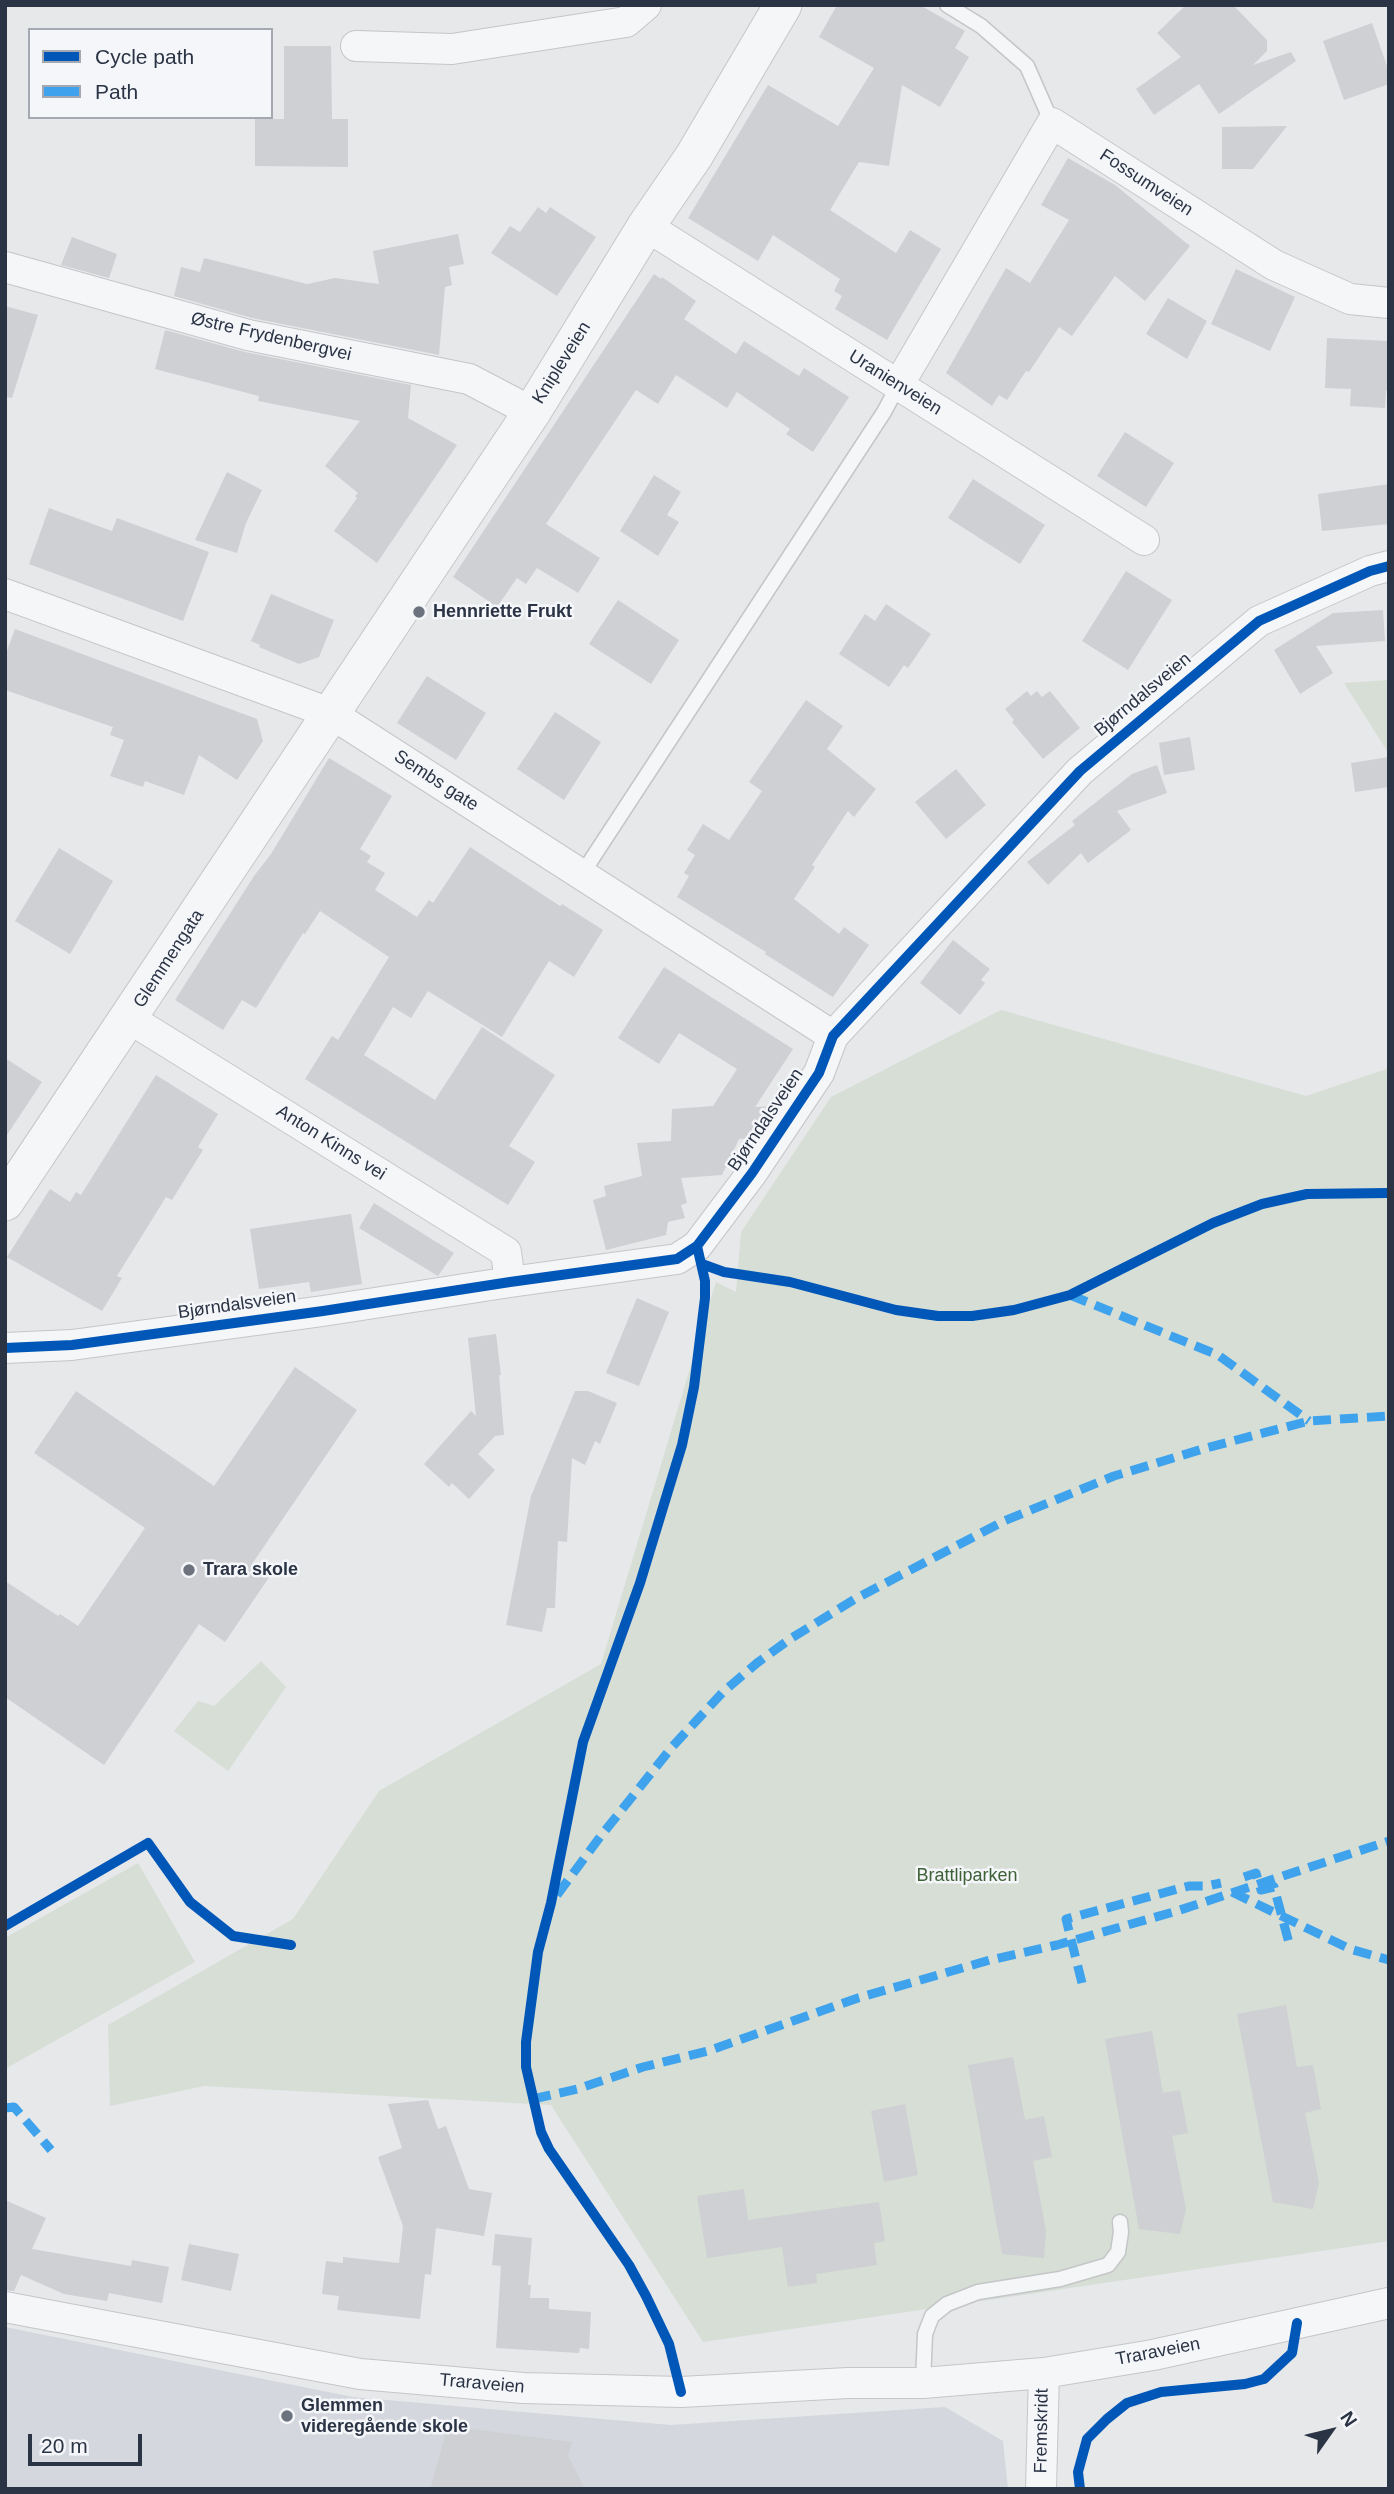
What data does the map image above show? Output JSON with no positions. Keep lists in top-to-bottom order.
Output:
{
  "streets": {
    "street": [
      "Fossumveien",
      "Østre Frydenbergvei",
      "Knipleveien",
      "Uranienveien",
      "Bjørndalsveien",
      "Sembs gate",
      "Glemmengata",
      "Anton Kinns vei",
      "Traraveien",
      "Fremskridt"
    ]
  },
  "crossings": [
    ["Østre Frydenbergvei", "Knipleveien"],
    ["Knipleveien", "Uranienveien"],
    ["Knipleveien", "Sembs gate"],
    ["Knipleveien", "Glemmengata"],
    ["Bjørndalsveien", "Sembs gate"],
    ["Bjørndalsveien", "Anton Kinns vei"],
    ["Sembs gate", "Glemmengata"],
    ["Glemmengata", "Anton Kinns vei"],
    ["Traraveien", "Fremskridt"]
  ],
  "parks": ["Brattliparken"],
  "places": ["Hennriette Frukt", "Trara skole", "Glemmen videregående skole"],
  "legend": ["Cycle path", "Path"],
  "scale_bar": "20 m",
  "north": "top right"
}
